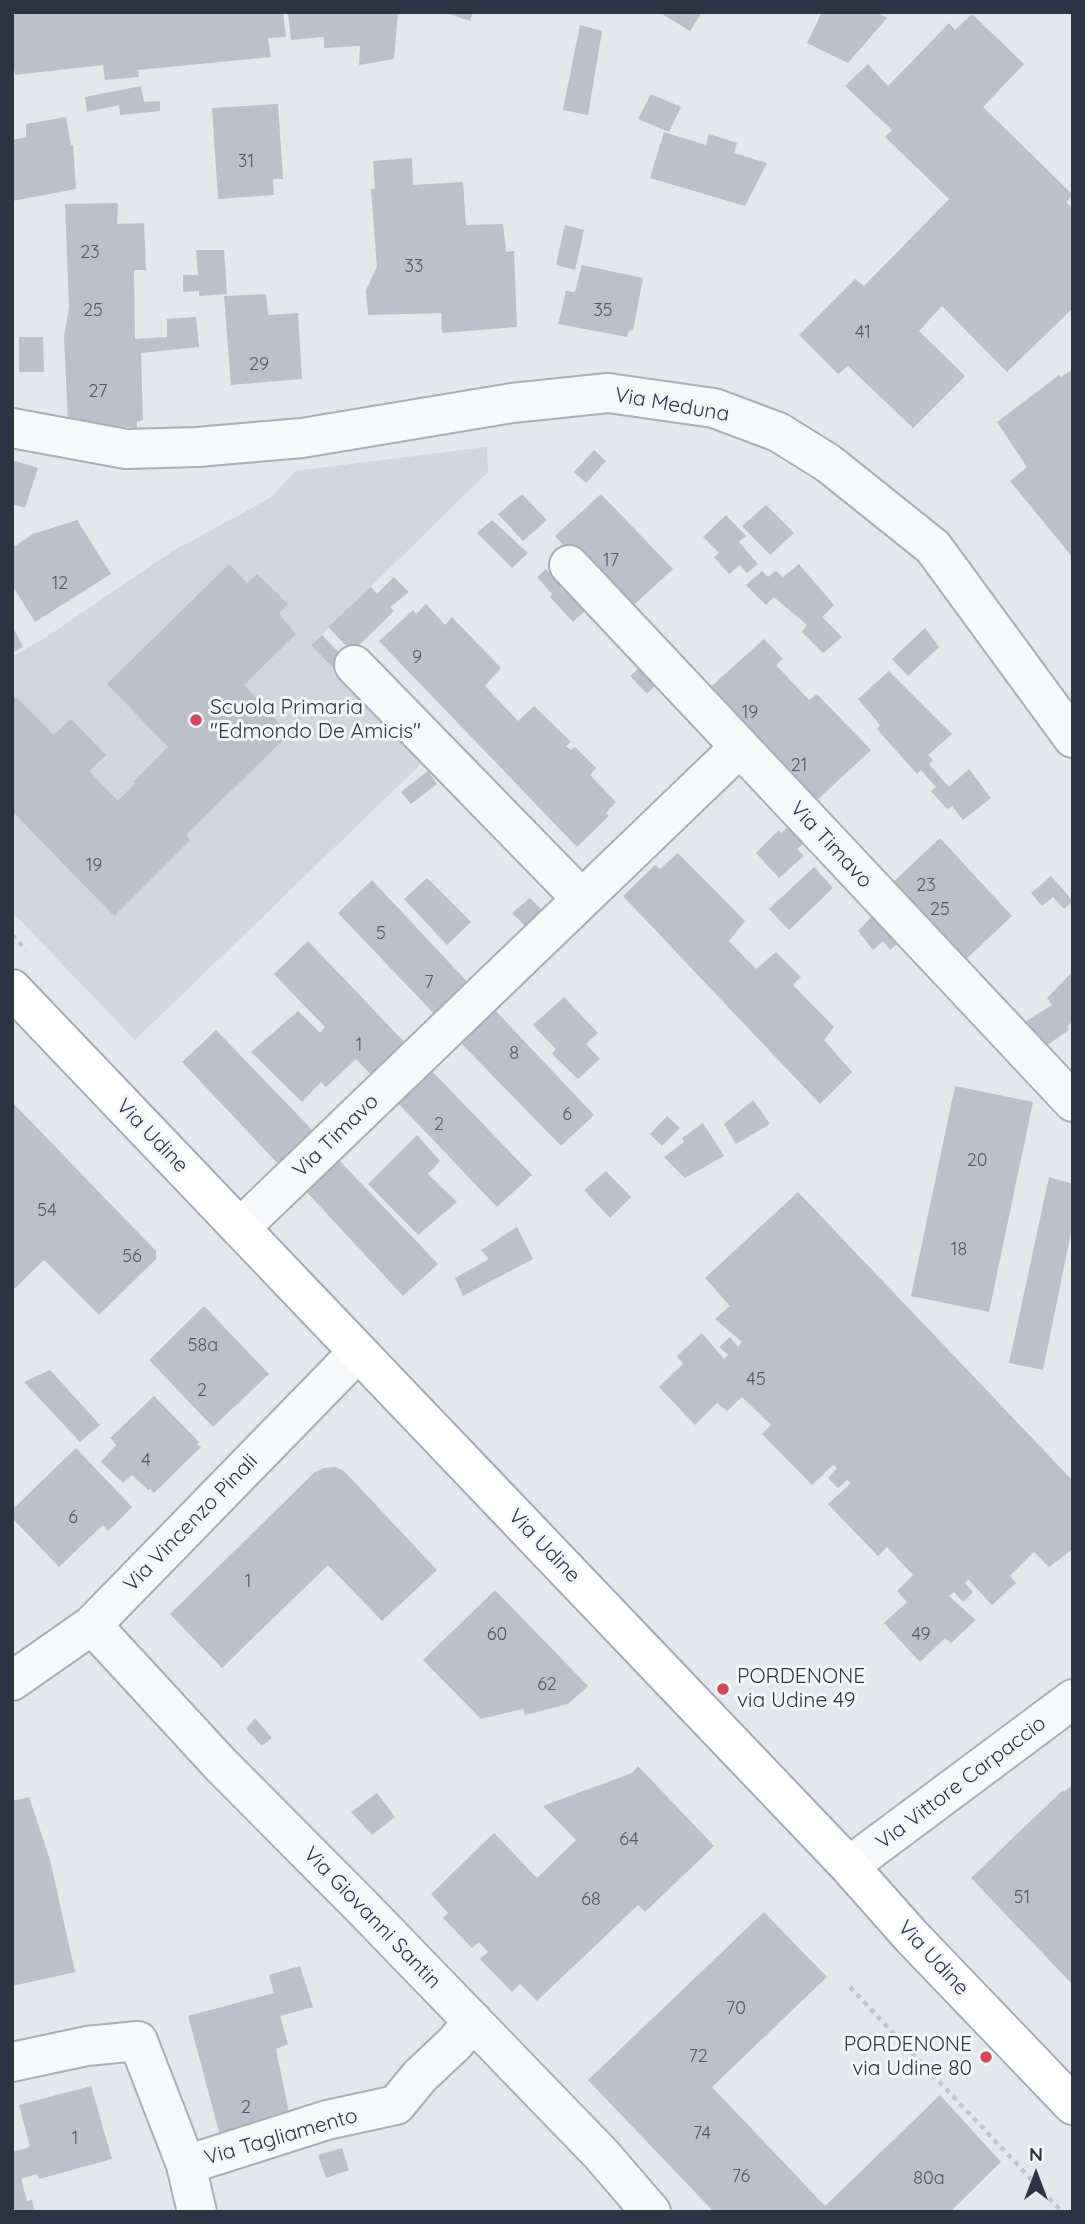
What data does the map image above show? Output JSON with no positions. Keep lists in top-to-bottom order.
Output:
{
  "streets": {
    "main road": ["Via Udine"],
    "street": [
      "Via Meduna",
      "Via Timavo",
      "Via Vincenzo Pinali",
      "Via Vittore Carpaccio",
      "Via Giovanni Santin",
      "Via Tagliamento"
    ]
  },
  "crossings": [
    ["Via Timavo", "Via Udine"],
    ["Via Udine", "Via Vincenzo Pinali"],
    ["Via Udine", "Via Vittore Carpaccio"],
    ["Via Vincenzo Pinali", "Via Giovanni Santin"],
    ["Via Giovanni Santin", "Via Tagliamento"]
  ],
  "places": ["Scuola Primaria \"Edmondo De Amicis\"", "PORDENONE via Udine 49", "PORDENONE via Udine 80"],
  "house_numbers": [
    "31",
    "23",
    "33",
    "25",
    "35",
    "41",
    "29",
    "27",
    "17",
    "12",
    "9",
    "19",
    "21",
    "19",
    "23",
    "25",
    "5",
    "7",
    "1",
    "8",
    "6",
    "2",
    "20",
    "54",
    "18",
    "56",
    "58a",
    "45",
    "2",
    "4",
    "6",
    "1",
    "60",
    "49",
    "62",
    "64",
    "51",
    "68",
    "70",
    "72",
    "2",
    "74",
    "1",
    "76",
    "80a"
  ],
  "north": "top"
}
